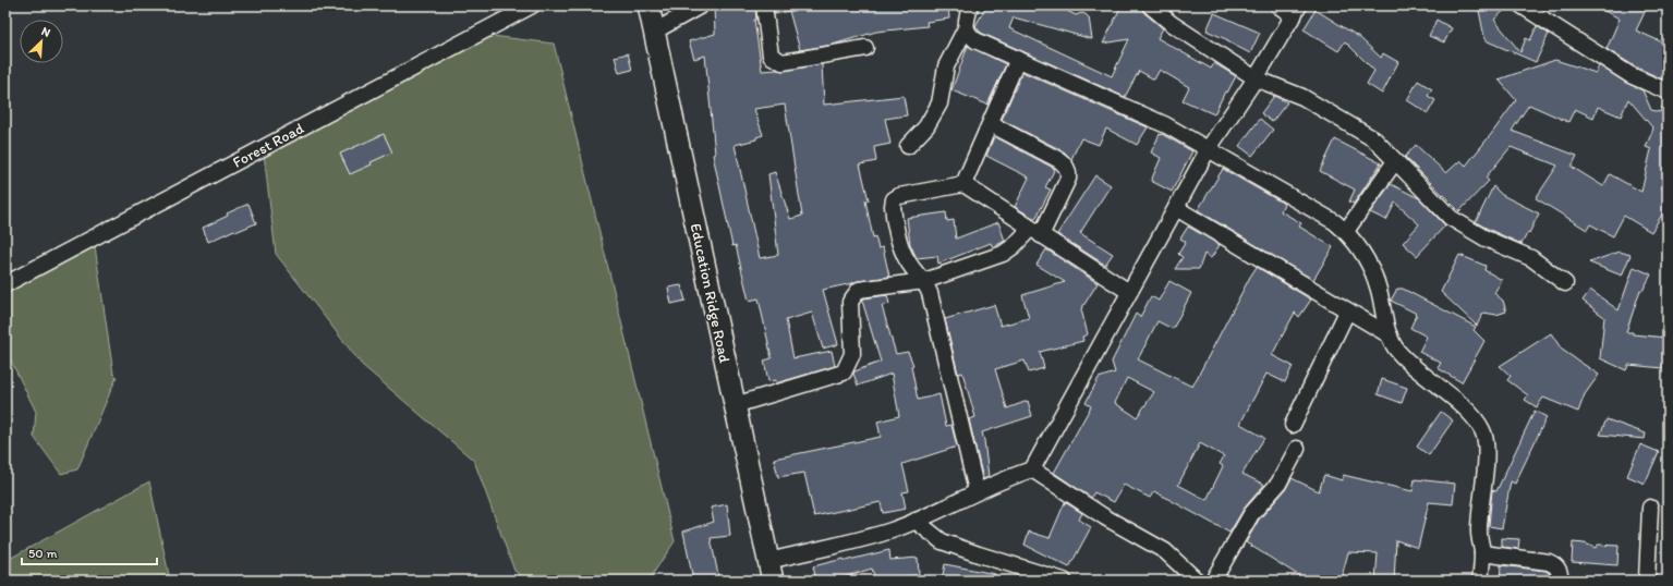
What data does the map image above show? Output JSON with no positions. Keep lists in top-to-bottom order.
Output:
{
  "streets": {
    "street": ["Forest Road", "Education Ridge Road"]
  },
  "scale_bar": "50 m",
  "north": "top right"
}
